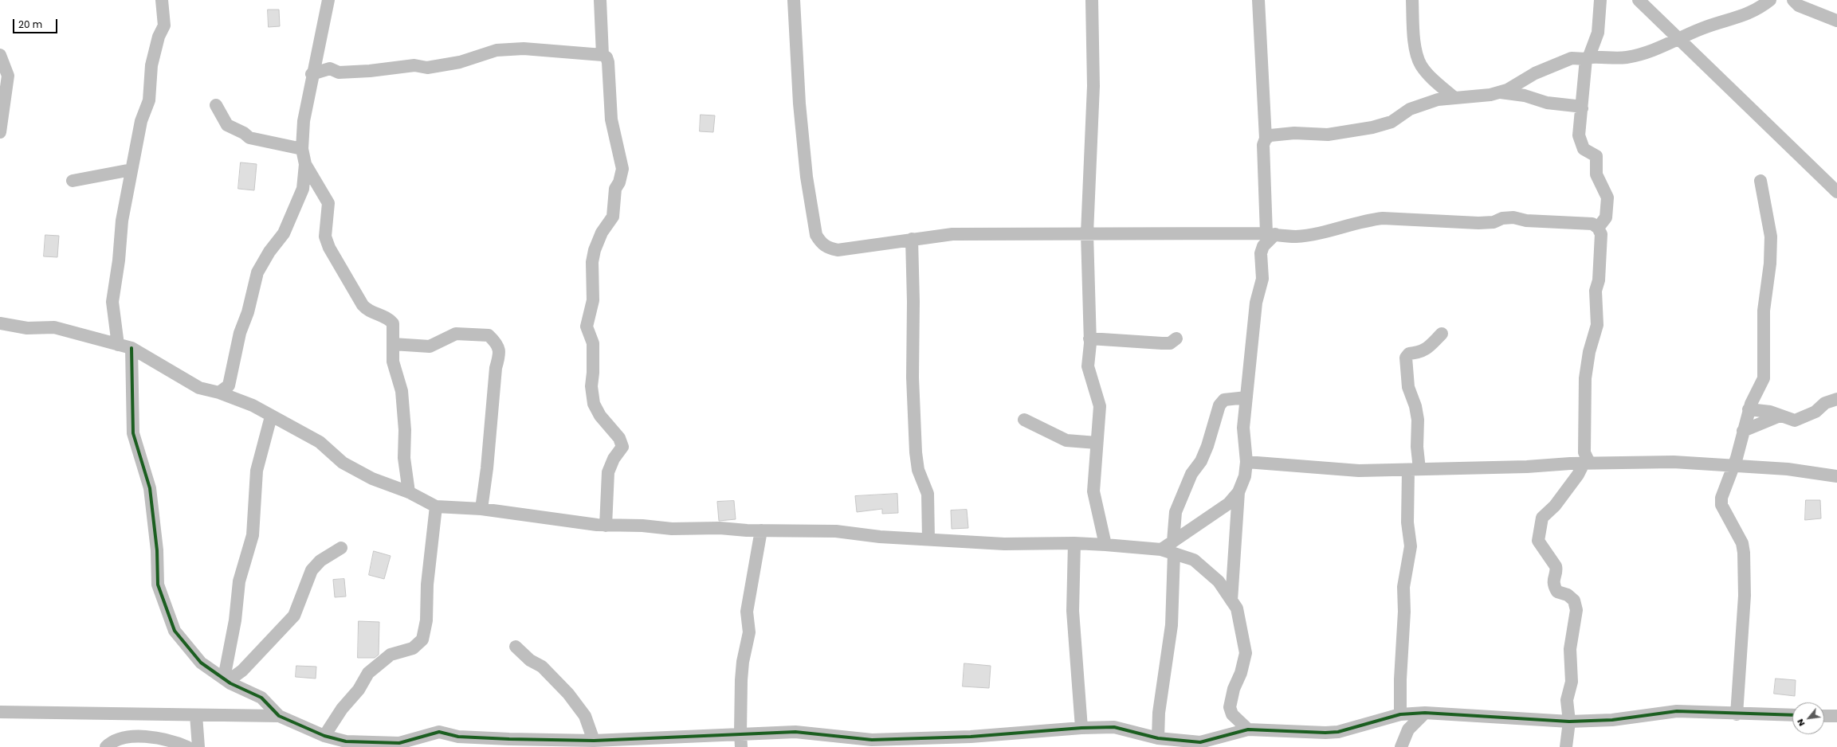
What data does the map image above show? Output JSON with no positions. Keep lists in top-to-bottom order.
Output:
{
  "scale_bar": "20 m",
  "north": "bottom left"
}
